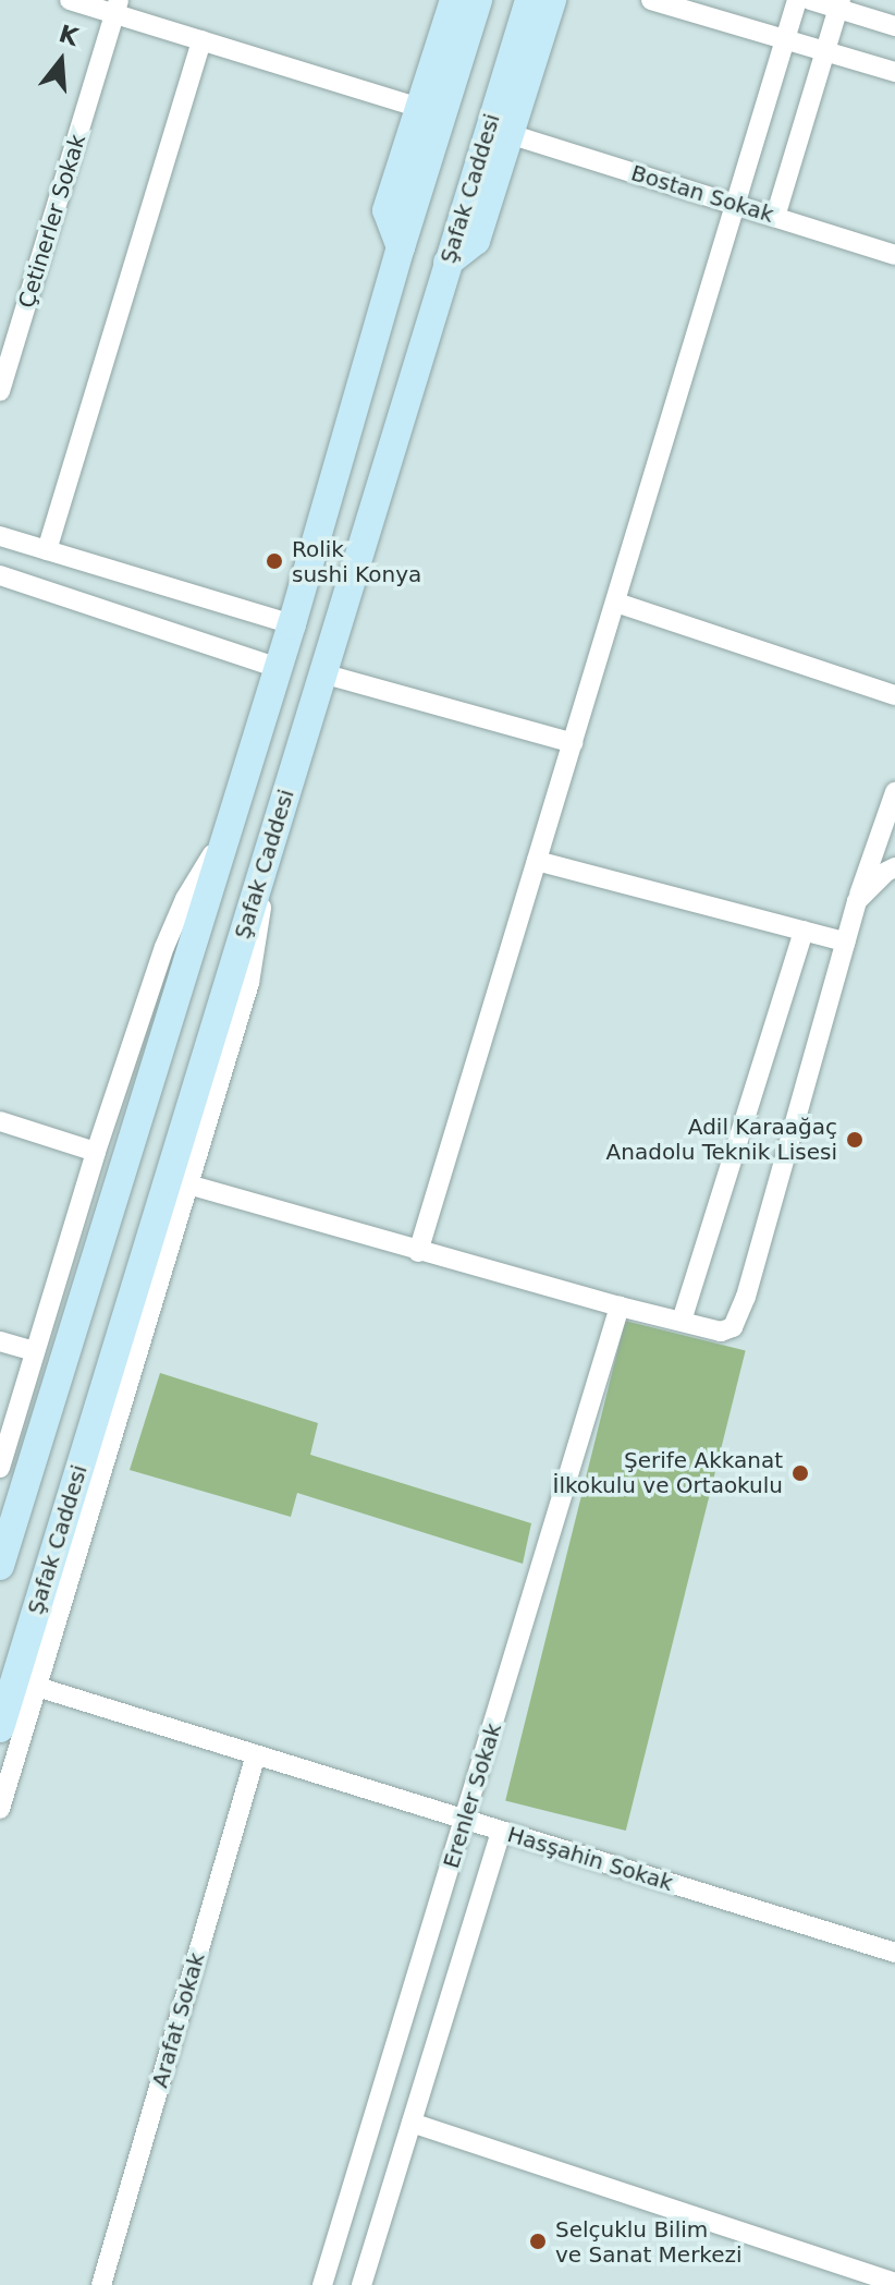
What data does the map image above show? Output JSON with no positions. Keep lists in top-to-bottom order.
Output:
{
  "streets": {
    "main road": ["Şafak Caddesi"],
    "street": [
      "Bostan Sokak",
      "Çetinerler Sokak",
      "Erenler Sokak",
      "Hasşahin Sokak",
      "Arafat Sokak"
    ]
  },
  "crossings": [
    ["Erenler Sokak", "Hasşahin Sokak"],
    ["Hasşahin Sokak", "Arafat Sokak"]
  ],
  "places": [
    "Rolik sushi Konya",
    "Adil Karaağaç Anadolu Teknik Lisesi",
    "Şerife Akkanat İlkokulu ve Ortaokulu",
    "Selçuklu Bilim ve Sanat Merkezi"
  ],
  "north": "top"
}
